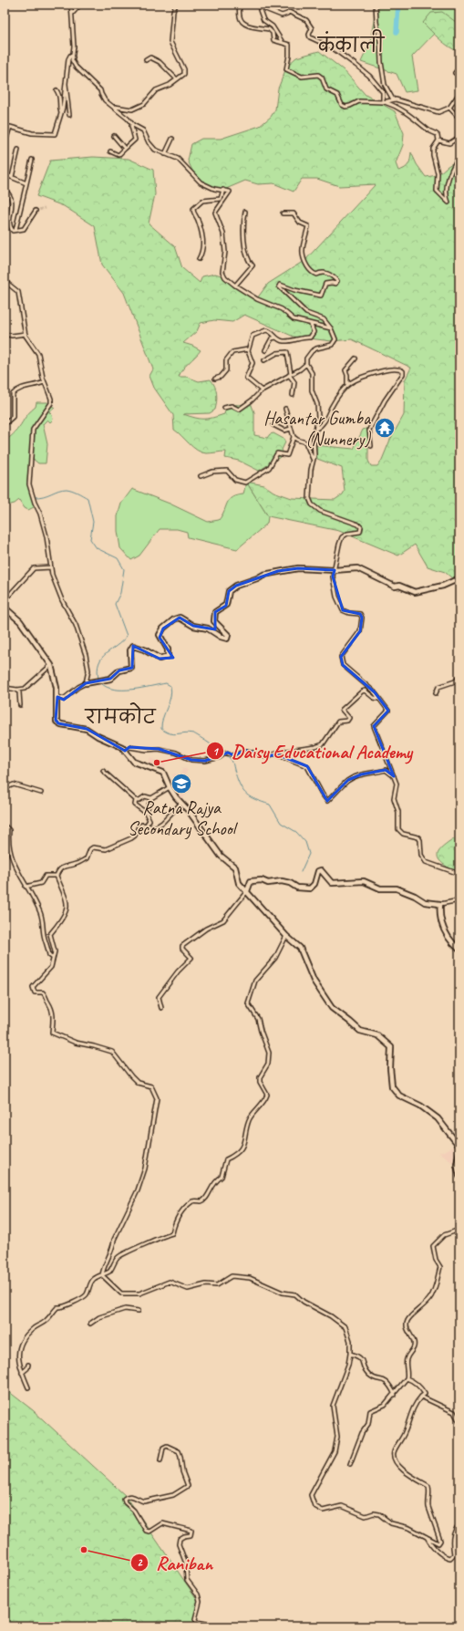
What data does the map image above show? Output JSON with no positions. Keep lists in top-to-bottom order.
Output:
{
  "districts": ["कंकाली", "रामकोट"],
  "places": {
    "temple": ["Hasantar Gumba (Nunnery)"],
    "other": ["Daisy Educational Academy", "Raniban"],
    "school or university": ["Ratna Rajya Secondary School"]
  }
}
